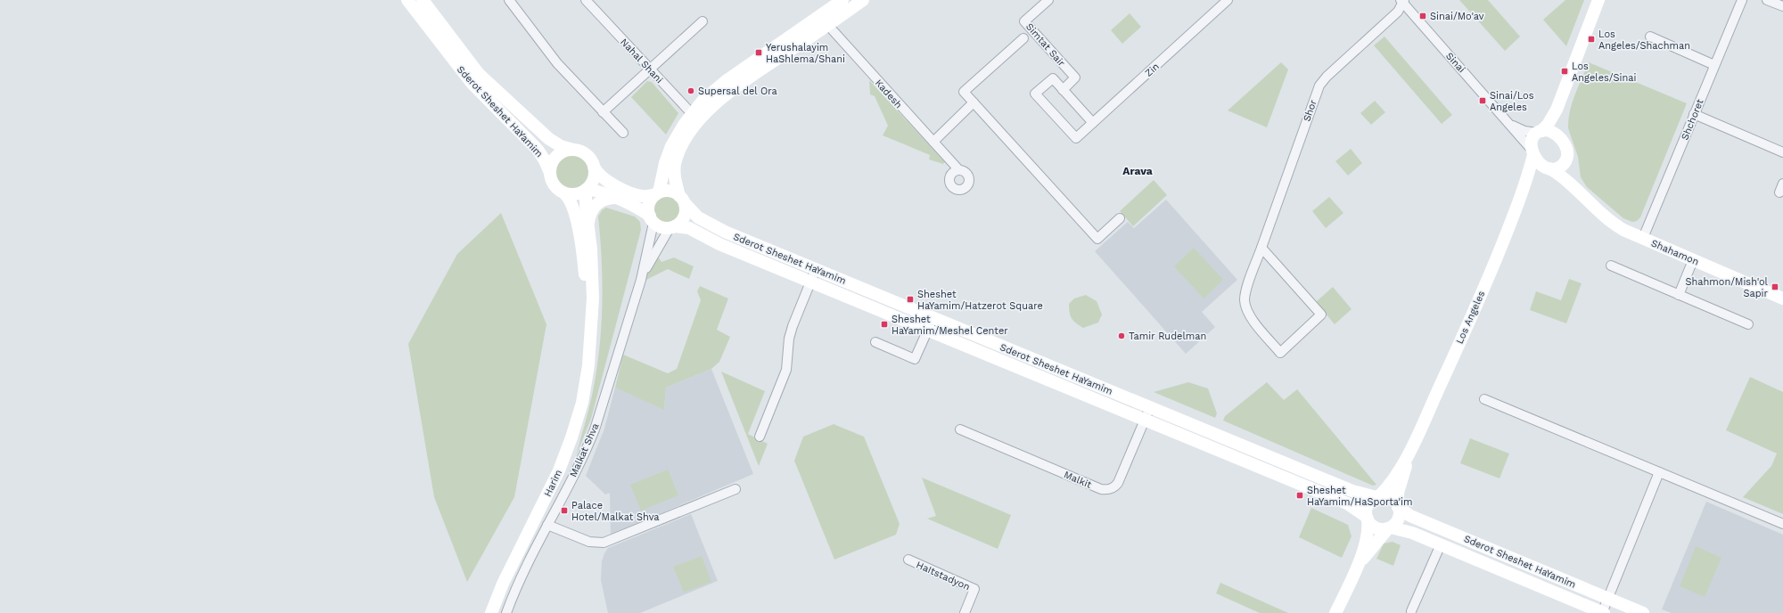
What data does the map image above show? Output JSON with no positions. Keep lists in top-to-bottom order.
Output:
{
  "streets": {
    "main road": [
      "Sderot Sheshet HaYamim",
      "Shahamon",
      "Los Angeles",
      "Harim"
    ],
    "street": [
      "Simtat Sair",
      "Nahal Shani",
      "Sinai",
      "Zin",
      "Kadesh",
      "Shor",
      "Shchoret",
      "Malkat Shva",
      "Malkit",
      "HaItstadyon"
    ]
  },
  "crossings": [
    ["Simtat Sair", "Zin"],
    ["Sinai", "Shor"],
    ["Sinai", "Shahamon"],
    ["Sinai", "Los Angeles"],
    ["Sderot Sheshet HaYamim", "Los Angeles"],
    ["Sderot Sheshet HaYamim", "Malkat Shva"],
    ["Sderot Sheshet HaYamim", "Malkit"],
    ["Sderot Sheshet HaYamim", "Harim"],
    ["Shchoret", "Shahamon"],
    ["Shahamon", "Los Angeles"]
  ],
  "districts": ["Arava"],
  "places": {
    "transit": [
      "Sinai/Mo'av",
      "Los Angeles/Shachman",
      "Yerushalayim HaShlema/Shani",
      "Los Angeles/Sinai",
      "Sinai/Los Angeles",
      "Shahmon/Mish'ol Sapir",
      "Sheshet HaYamim/Hatzerot Square",
      "Sheshet HaYamim/Meshel Center",
      "Sheshet HaYamim/HaSporta'im",
      "Palace Hotel/Malkat Shva"
    ],
    "other": ["Supersal del Ora", "Tamir Rudelman"]
  }
}
